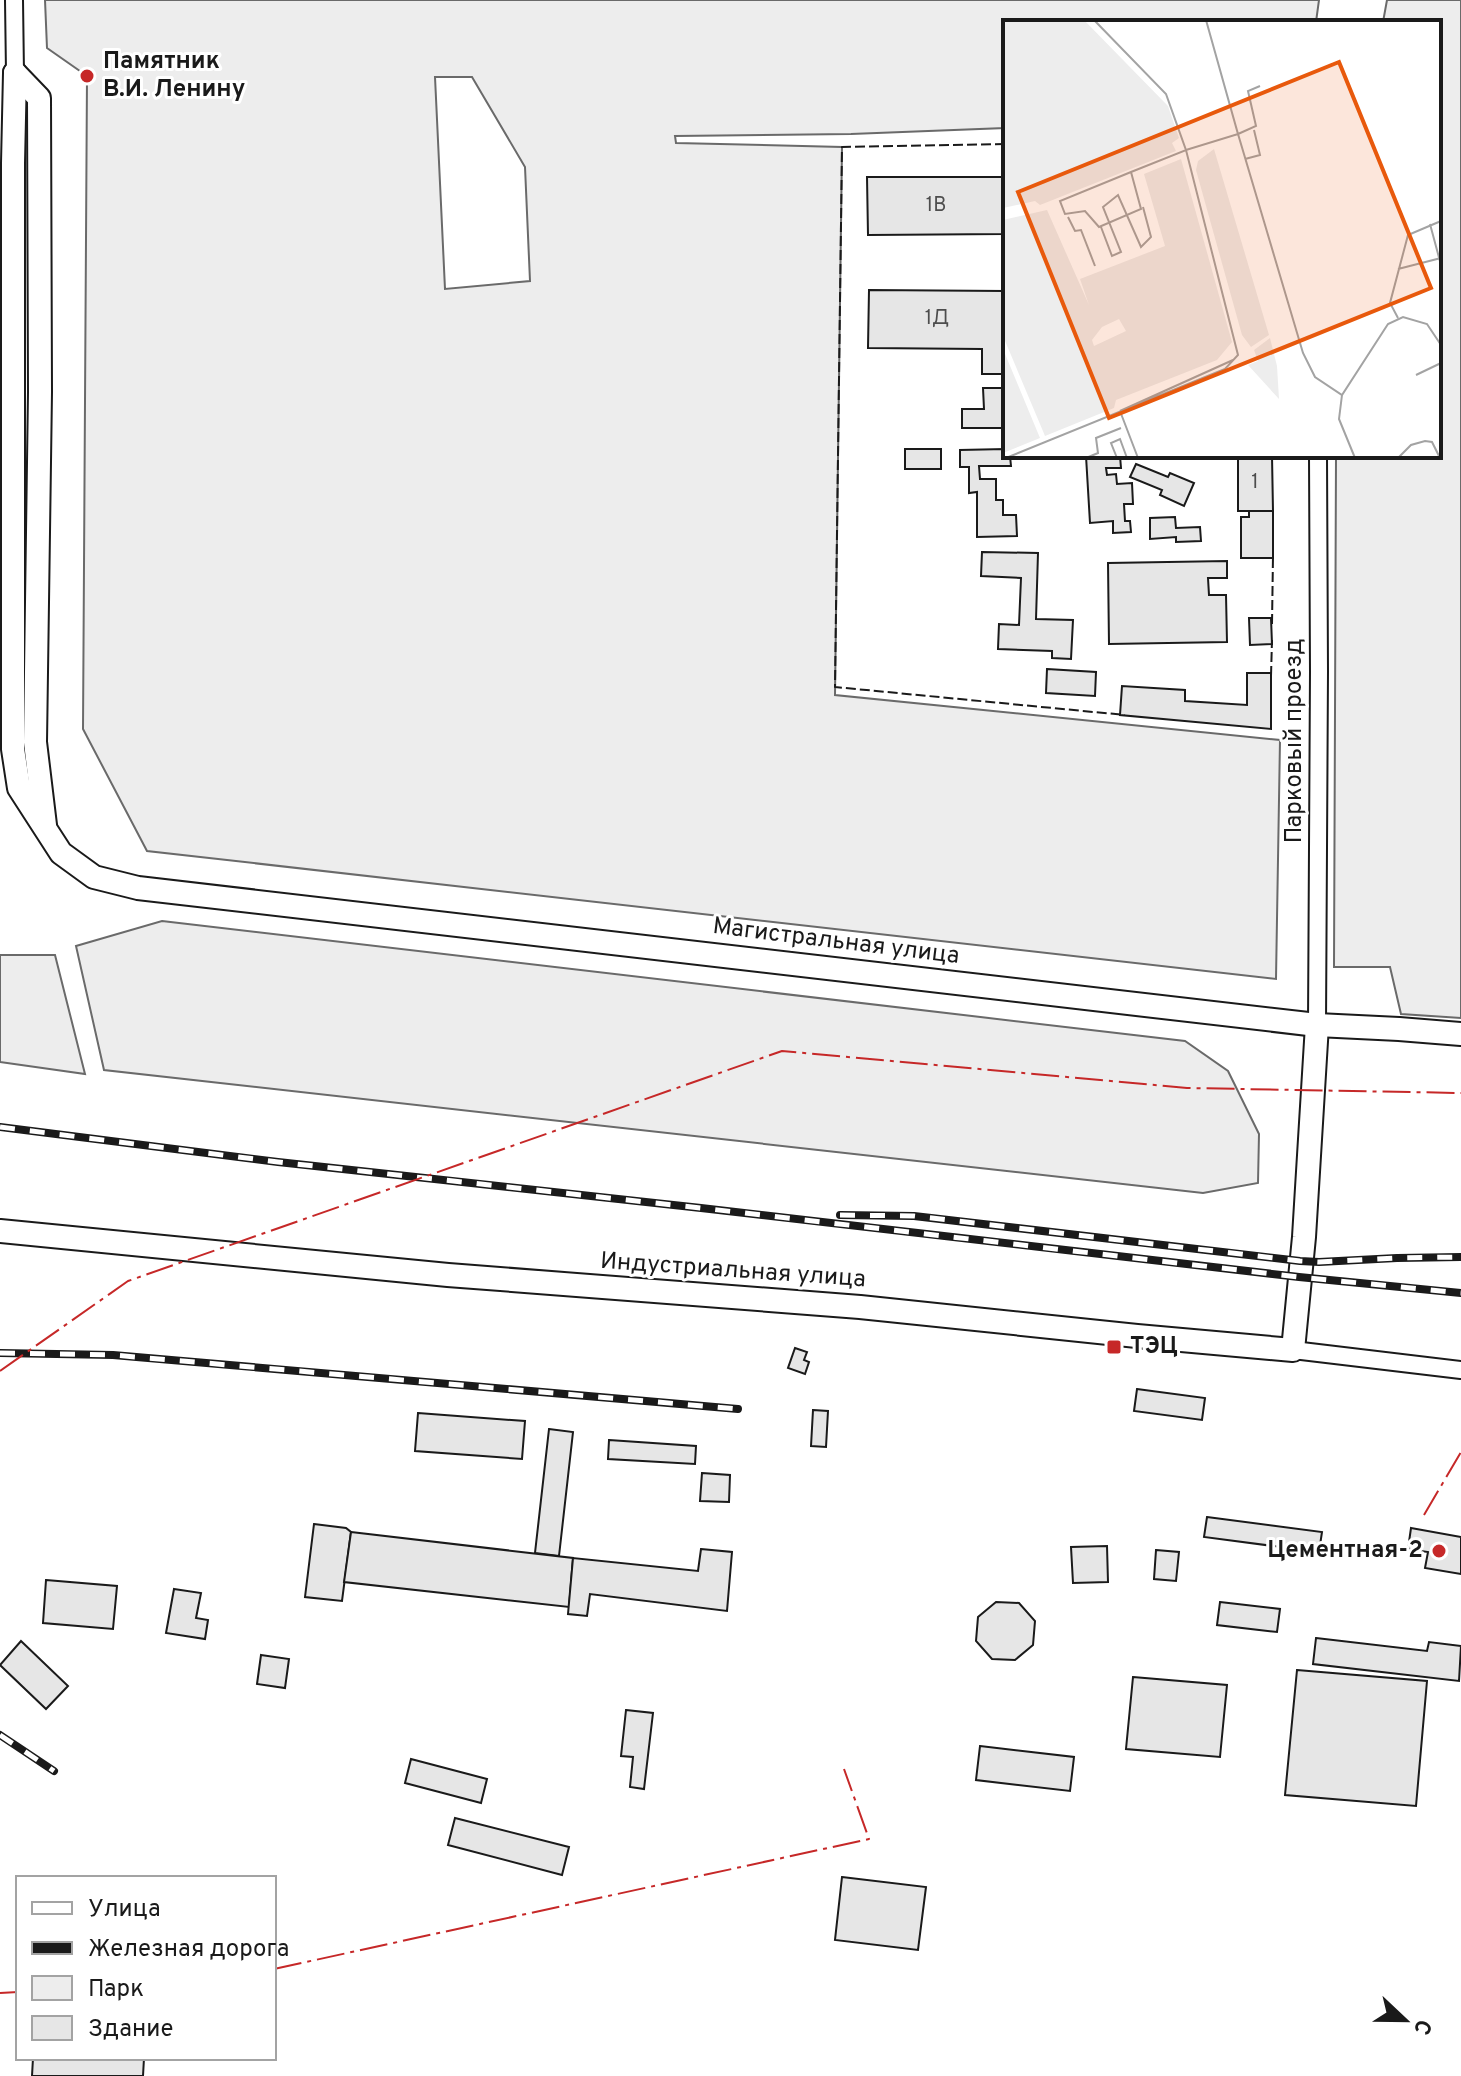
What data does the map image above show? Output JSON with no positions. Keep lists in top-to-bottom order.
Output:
{
  "streets": {
    "street": ["Парковый проезд", "Магистральная улица", "Индустриальная улица"]
  },
  "crossings": [
    ["Парковый проезд", "Магистральная улица"]
  ],
  "places": {
    "other": ["Памятник В.И. Ленину", "Цементная-2"],
    "transit": ["ТЭЦ"]
  },
  "house_numbers": ["1В", "1Д", "1"],
  "legend": [
    "Улица",
    "Железная дорога",
    "Парк",
    "Здание"
  ],
  "north": "right"
}
